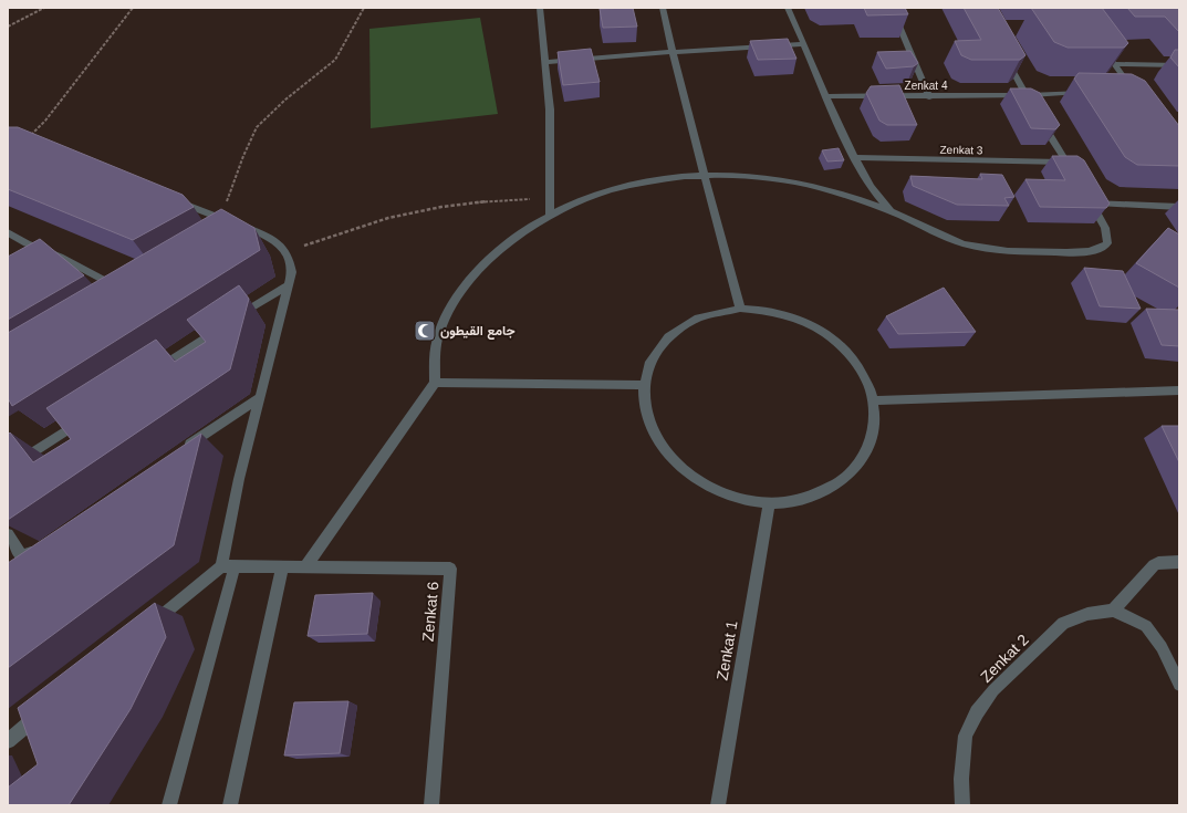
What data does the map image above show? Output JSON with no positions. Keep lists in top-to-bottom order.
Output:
{
  "streets": {
    "street": [
      "Zenkat 4",
      "Zenkat 3",
      "Zenkat 6",
      "Zenkat 1",
      "Zenkat 2"
    ]
  },
  "places": {
    "mosque": ["جامع القيطون"]
  }
}
